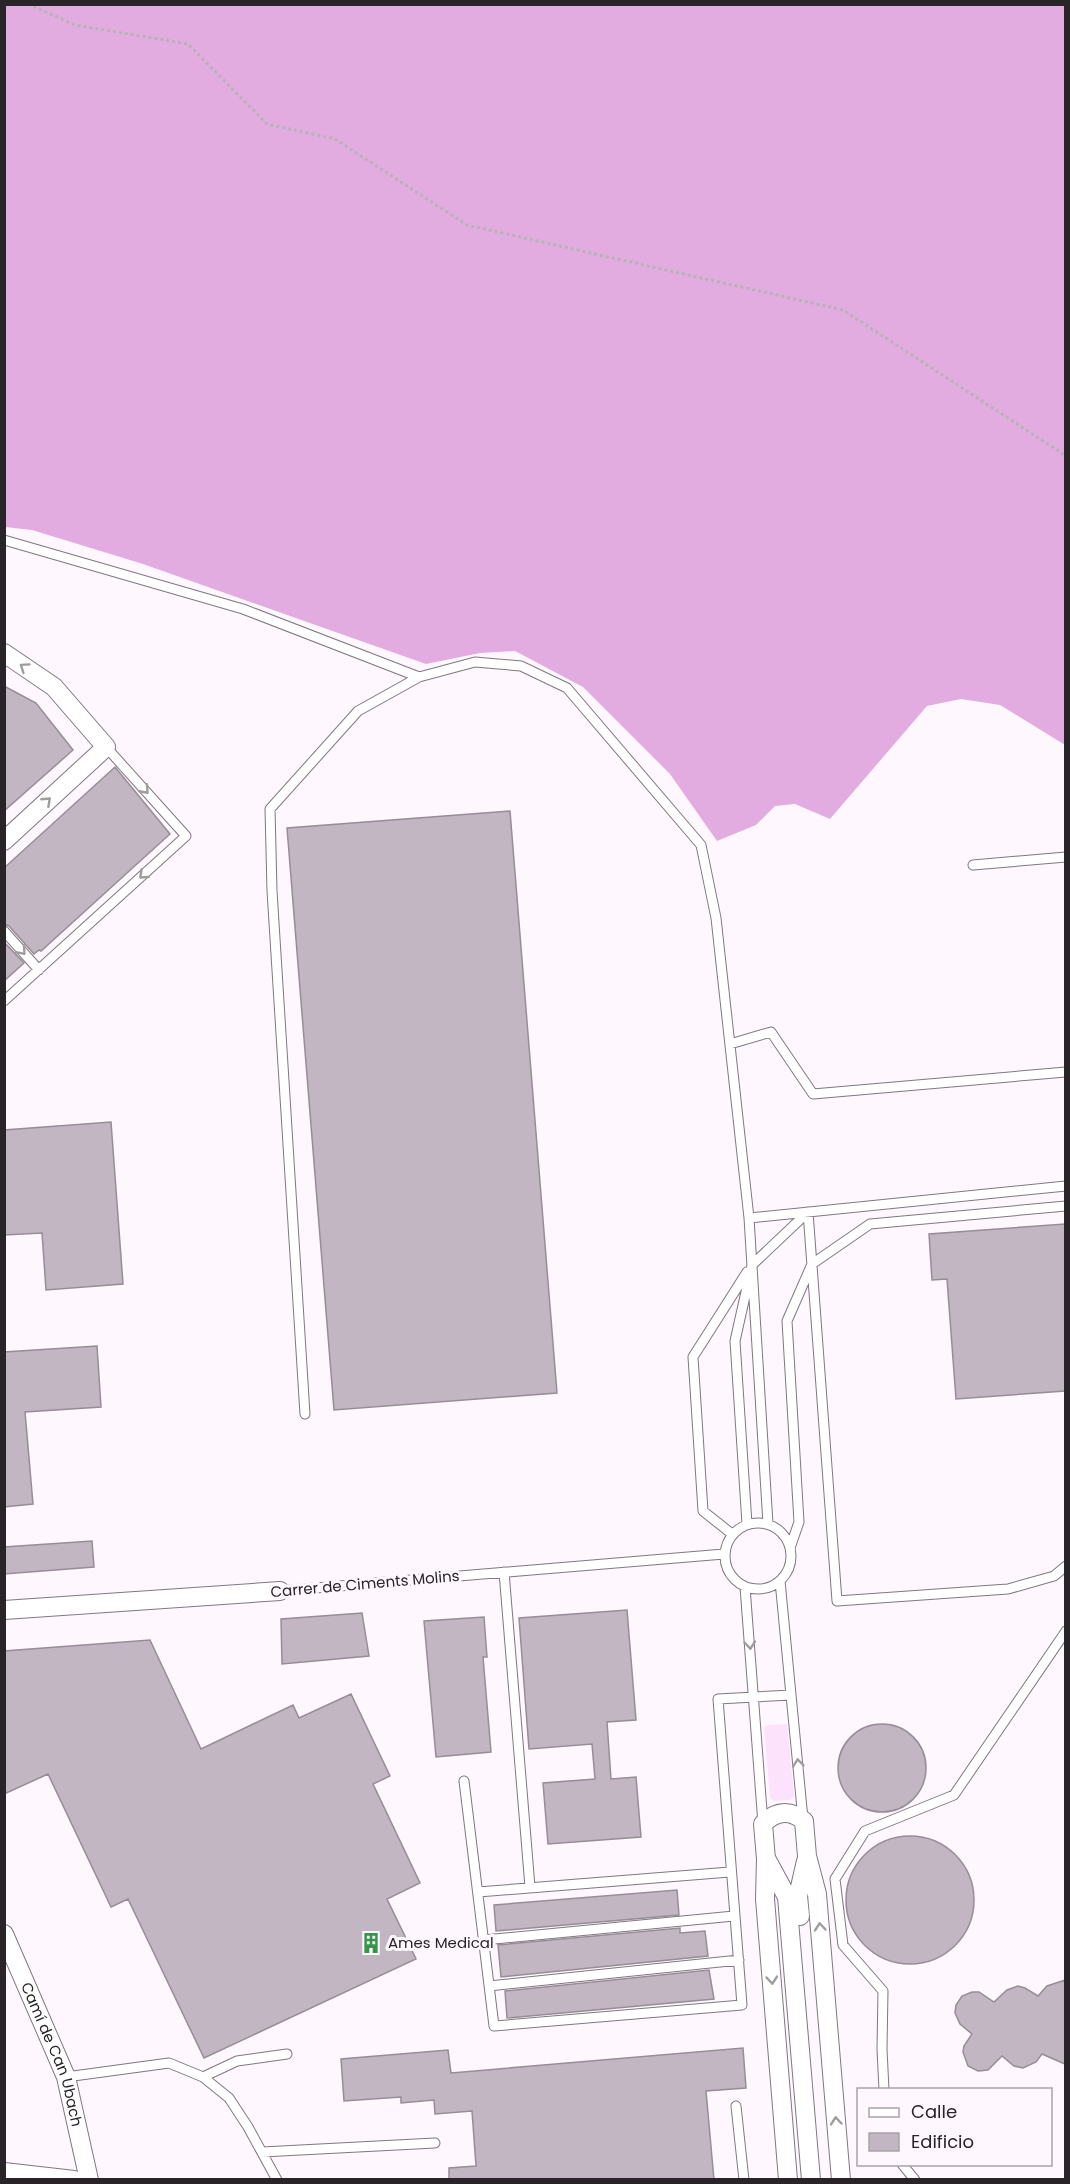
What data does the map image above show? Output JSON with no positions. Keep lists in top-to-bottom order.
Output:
{
  "streets": {
    "street": ["Carrer de Ciments Molins", "Camí de Can Ubach"]
  },
  "places": {
    "building": ["Ames Medical"]
  },
  "legend": ["Calle", "Edificio"]
}
